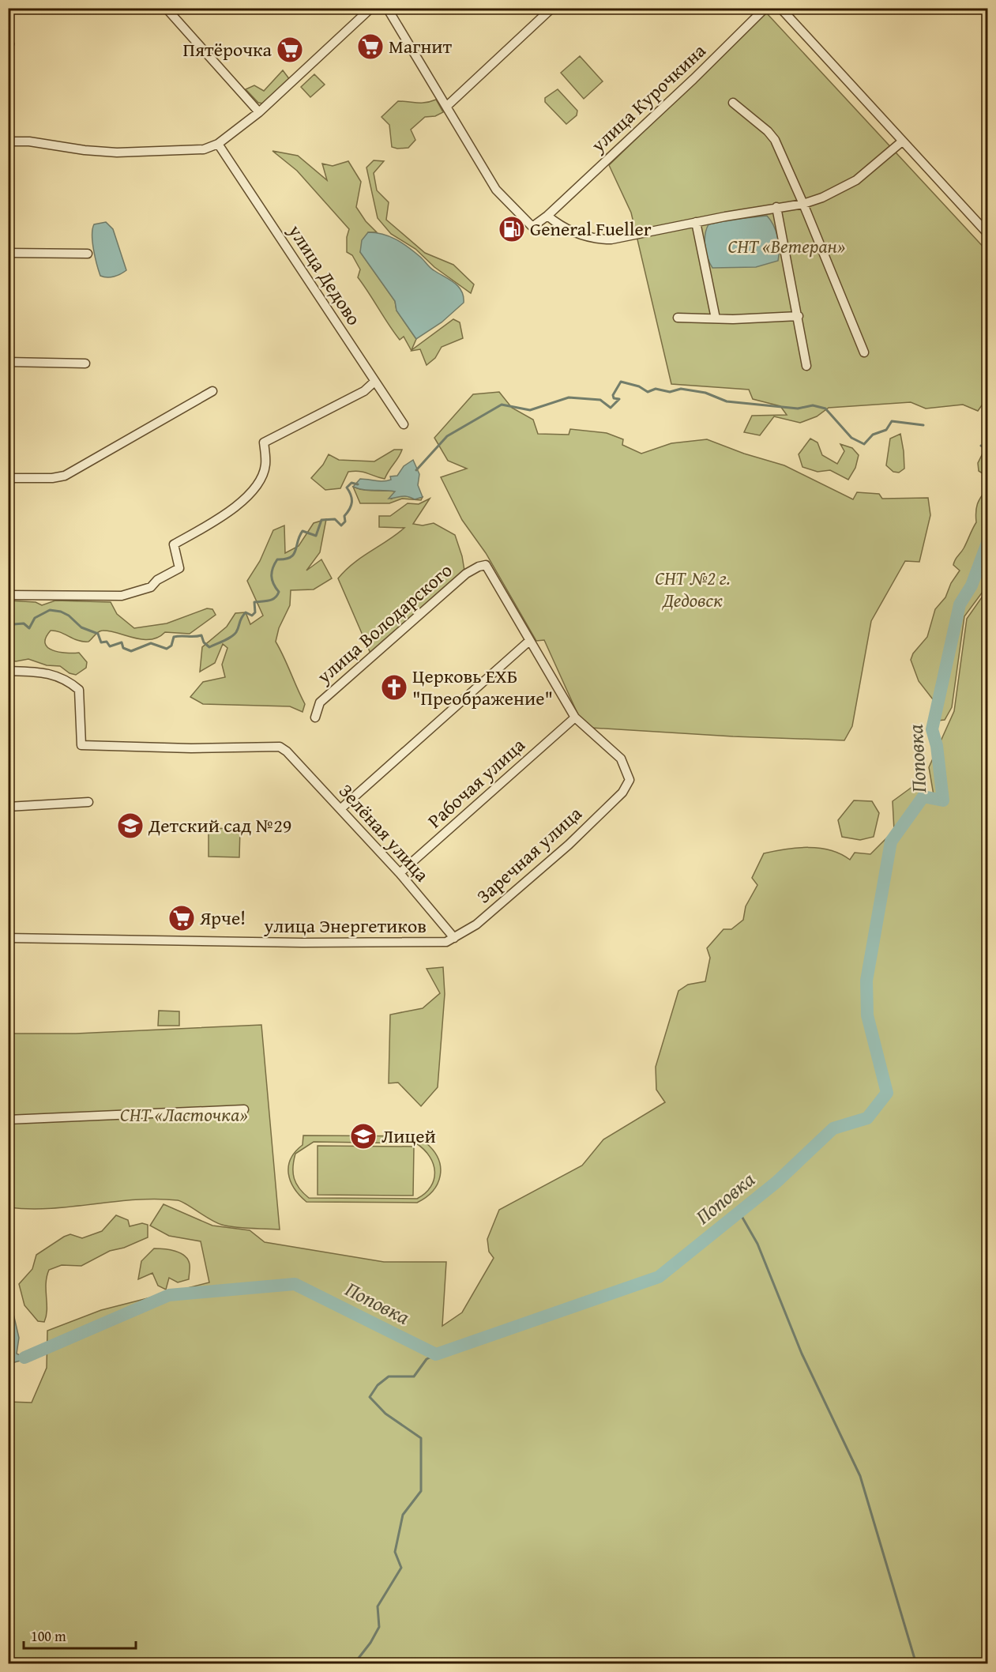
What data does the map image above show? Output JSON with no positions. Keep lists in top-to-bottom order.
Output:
{
  "streets": {
    "street": [
      "улица Курочкина",
      "улица Дедово",
      "улица Володарского",
      "Рабочая улица",
      "Зелёная улица",
      "Заречная улица",
      "улица Энергетиков"
    ]
  },
  "crossings": [
    ["Рабочая улица", "Зелёная улица"],
    ["Рабочая улица", "Заречная улица"],
    ["Зелёная улица", "Заречная улица"],
    ["Зелёная улица", "улица Энергетиков"],
    ["Заречная улица", "улица Энергетиков"]
  ],
  "water": ["Поповка"],
  "parks": ["СНТ «Ветеран»", "СНТ №2 г. Дедовск", "СНТ «Ласточка»"],
  "places": {
    "supermarket": ["Магнит", "Пятёрочка", "Ярче!"],
    "fuel station": ["General Fueller"],
    "church": ["Церковь ЕХБ \"Преображение\""],
    "school or university": ["Детский сад №29", "Лицей"]
  },
  "scale_bar": "100 m"
}
